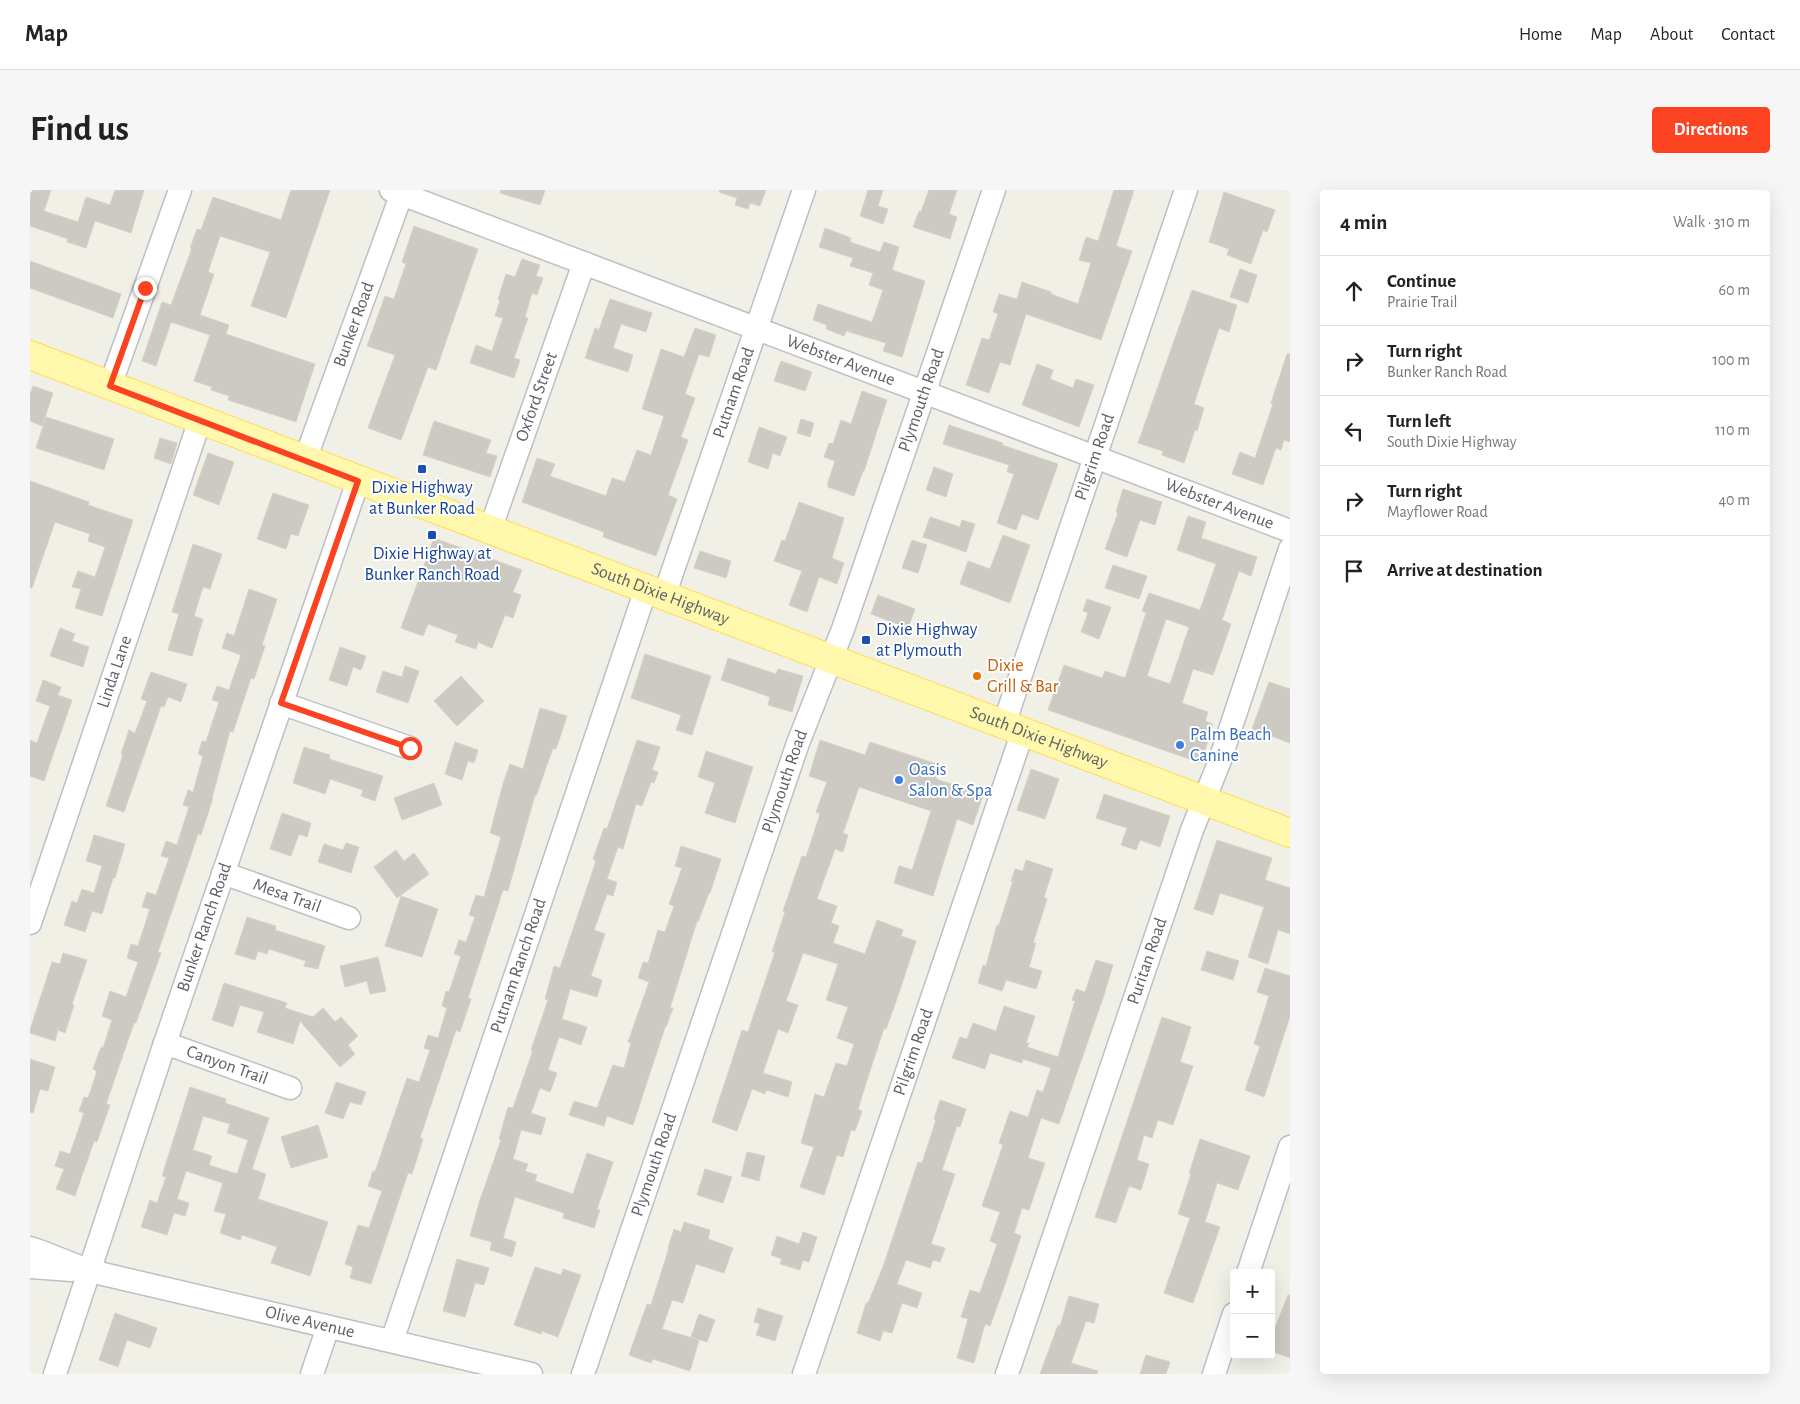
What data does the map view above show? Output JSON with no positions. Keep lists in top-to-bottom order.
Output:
{
  "streets": {
    "main road": ["South Dixie Highway"],
    "street": [
      "Bunker Road",
      "Webster Avenue",
      "Putnam Road",
      "Oxford Street",
      "Plymouth Road",
      "Pilgrim Road",
      "Linda Lane",
      "Mesa Trail",
      "Bunker Ranch Road",
      "Puritan Road",
      "Putnam Ranch Road",
      "Canyon Trail",
      "Olive Avenue"
    ]
  },
  "crossings": [
    ["Bunker Road", "Webster Avenue"],
    ["Bunker Road", "South Dixie Highway"],
    ["Webster Avenue", "Putnam Road"],
    ["Webster Avenue", "Oxford Street"],
    ["Webster Avenue", "Plymouth Road"],
    ["Webster Avenue", "Pilgrim Road"],
    ["Putnam Road", "South Dixie Highway"],
    ["Putnam Road", "Putnam Ranch Road"],
    ["Oxford Street", "South Dixie Highway"],
    ["Plymouth Road", "South Dixie Highway"],
    ["Pilgrim Road", "South Dixie Highway"],
    ["South Dixie Highway", "Linda Lane"],
    ["South Dixie Highway", "Bunker Ranch Road"],
    ["South Dixie Highway", "Puritan Road"],
    ["South Dixie Highway", "Putnam Ranch Road"],
    ["Mesa Trail", "Bunker Ranch Road"],
    ["Bunker Ranch Road", "Canyon Trail"],
    ["Bunker Ranch Road", "Olive Avenue"],
    ["Putnam Ranch Road", "Olive Avenue"]
  ],
  "places": {
    "transit": ["Dixie Highway at Bunker Road", "Dixie Highway at Bunker Ranch Road", "Dixie Highway at Plymouth"],
    "other": ["Dixie Grill & Bar", "Palm Beach Canine", "Oasis Salon & Spa"]
  },
  "page": {
    "header": "Map",
    "nav": [
      "Home",
      "Map",
      "About",
      "Contact"
    ],
    "buttons": "Directions",
    "title": "Find us",
    "heading": ["4 min", "Walk · 310 m"],
    "list": [
      ["Continue", "Prairie Trail", "60 m"],
      ["Turn right", "Bunker Ranch Road", "100 m"],
      ["Turn left", "South Dixie Highway", "110 m"],
      ["Turn right", "Mayflower Road", "40 m"],
      "Arrive at destination"
    ],
    "map_buttons": ["+", "−"]
  }
}
